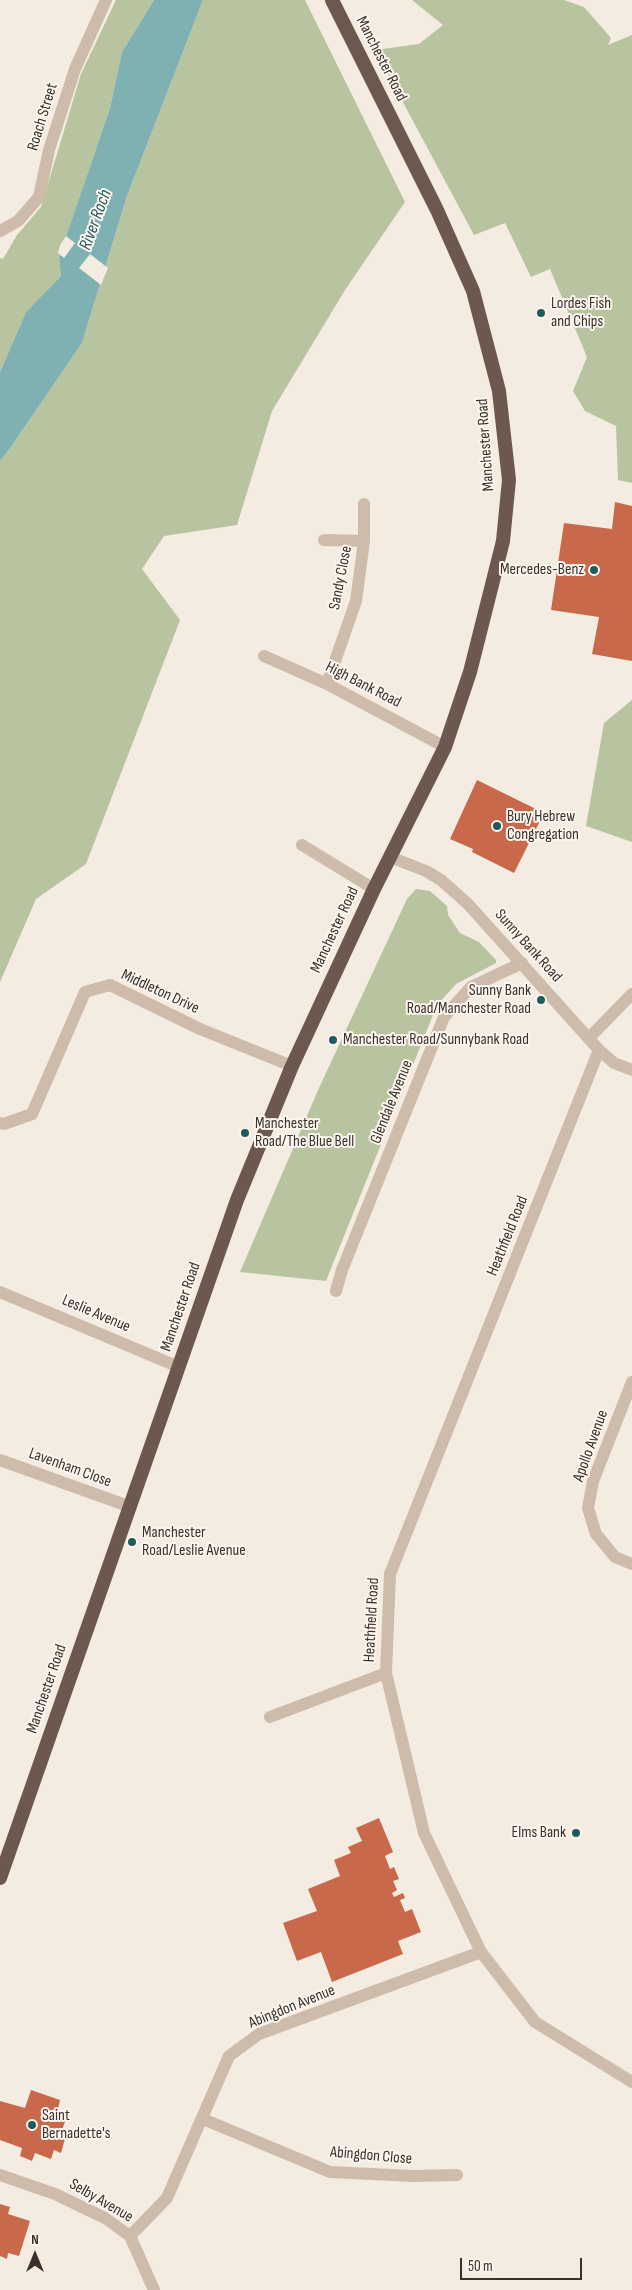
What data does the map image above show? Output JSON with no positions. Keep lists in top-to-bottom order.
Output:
{
  "streets": {
    "highway": ["Manchester Road"],
    "street": [
      "Roach Street",
      "Sandy Close",
      "High Bank Road",
      "Sunny Bank Road",
      "Middleton Drive",
      "Glendale Avenue",
      "Heathfield Road",
      "Leslie Avenue",
      "Apollo Avenue",
      "Lavenham Close",
      "Abingdon Avenue",
      "Abingdon Close",
      "Selby Avenue"
    ]
  },
  "crossings": [
    ["Manchester Road", "High Bank Road"],
    ["Manchester Road", "Sunny Bank Road"],
    ["Manchester Road", "Middleton Drive"],
    ["Manchester Road", "Leslie Avenue"],
    ["Manchester Road", "Lavenham Close"],
    ["Sandy Close", "High Bank Road"],
    ["Sunny Bank Road", "Glendale Avenue"],
    ["Sunny Bank Road", "Heathfield Road"],
    ["Heathfield Road", "Abingdon Avenue"],
    ["Abingdon Avenue", "Abingdon Close"],
    ["Abingdon Avenue", "Selby Avenue"]
  ],
  "water": ["River Roch"],
  "places": [
    "Lordes Fish and Chips",
    "Mercedes-Benz",
    "Bury Hebrew Congregation",
    "Sunny Bank Road/Manchester Road",
    "Manchester Road/Sunnybank Road",
    "Manchester Road/The Blue Bell",
    "Manchester Road/Leslie Avenue",
    "Elms Bank",
    "Saint Bernadette's"
  ],
  "scale_bar": "50 m",
  "north": "top"
}
